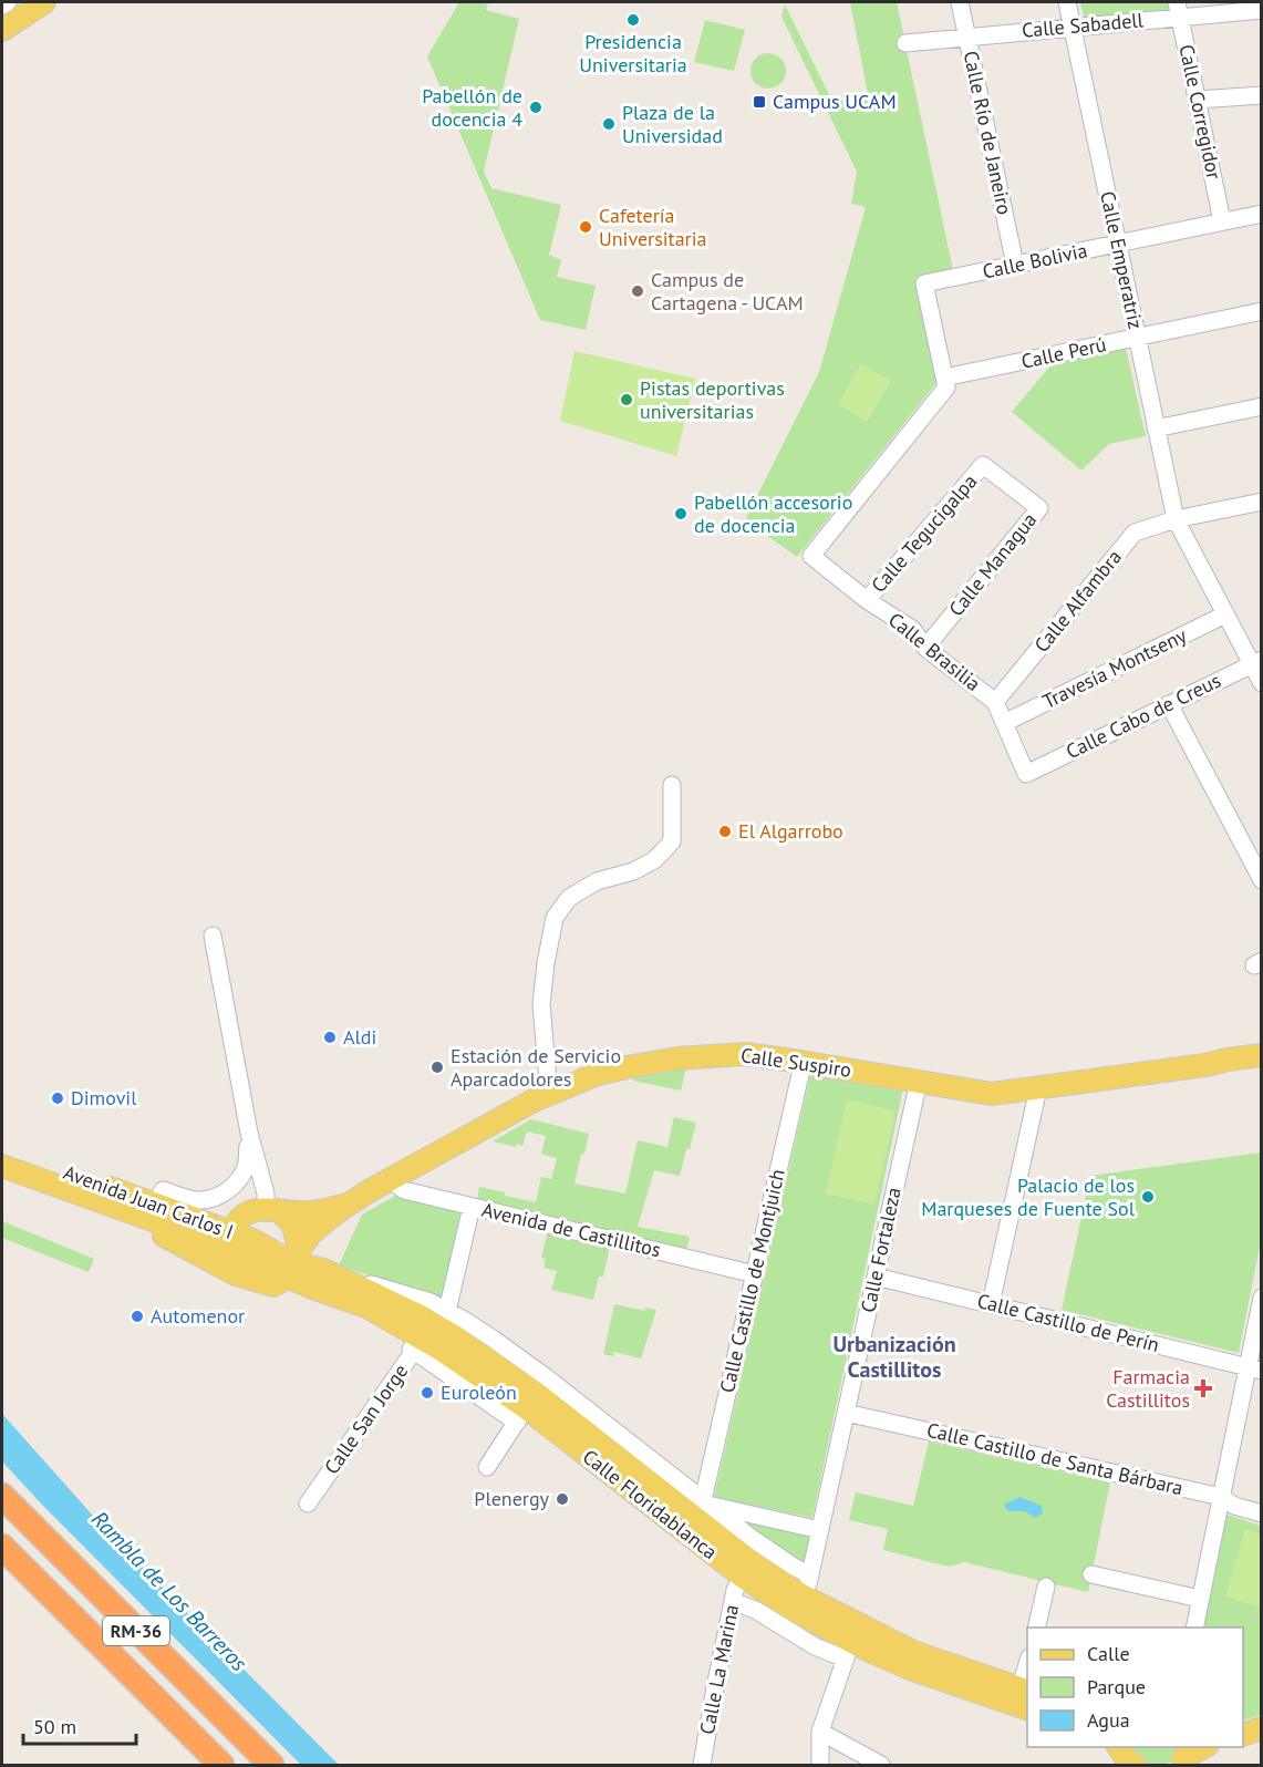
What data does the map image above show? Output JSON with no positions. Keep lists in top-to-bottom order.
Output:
{
  "streets": {
    "highway": ["RM-36"],
    "main road": ["Calle Suspiro", "Avenida Juan Carlos I", "Calle Floridablanca"],
    "street": [
      "Calle Sabadell",
      "Calle Corregidor",
      "Calle Río de Janeiro",
      "Calle Emperatriz",
      "Calle Bolivia",
      "Calle Perú",
      "Calle Tegucigalpa",
      "Calle Managua",
      "Calle Alfambra",
      "Calle Brasilia",
      "Travesía Montseny",
      "Calle Cabo de Creus",
      "Avenida de Castillitos",
      "Calle Fortaleza",
      "Calle Castillo de Montjuich",
      "Calle Castillo de Perín",
      "Calle San Jorge",
      "Calle Castillo de Santa Bárbara",
      "Calle La Marina"
    ]
  },
  "crossings": [
    ["Calle Sabadell", "Calle Corregidor"],
    ["Calle Sabadell", "Calle Río de Janeiro"],
    ["Calle Sabadell", "Calle Emperatriz"],
    ["Calle Corregidor", "Calle Bolivia"],
    ["Calle Río de Janeiro", "Calle Bolivia"],
    ["Calle Emperatriz", "Calle Bolivia"],
    ["Calle Emperatriz", "Calle Perú"],
    ["Calle Emperatriz", "Calle Alfambra"],
    ["Calle Emperatriz", "Travesía Montseny"],
    ["Calle Emperatriz", "Calle Cabo de Creus"],
    ["Calle Bolivia", "Calle Perú"],
    ["Calle Bolivia", "Calle Brasilia"],
    ["Calle Perú", "Calle Brasilia"],
    ["Calle Tegucigalpa", "Calle Managua"],
    ["Calle Tegucigalpa", "Calle Brasilia"],
    ["Calle Managua", "Calle Brasilia"],
    ["Calle Alfambra", "Calle Brasilia"],
    ["Calle Brasilia", "Travesía Montseny"],
    ["Calle Brasilia", "Calle Cabo de Creus"],
    ["Calle Suspiro", "Avenida de Castillitos"],
    ["Calle Suspiro", "Calle Fortaleza"],
    ["Calle Suspiro", "Calle Castillo de Montjuich"],
    ["Avenida Juan Carlos I", "Calle Floridablanca"],
    ["Avenida de Castillitos", "Calle Castillo de Montjuich"],
    ["Calle Fortaleza", "Calle Castillo de Perín"],
    ["Calle Fortaleza", "Calle Castillo de Santa Bárbara"],
    ["Calle Fortaleza", "Calle Floridablanca"],
    ["Calle Castillo de Montjuich", "Calle Floridablanca"],
    ["Calle San Jorge", "Calle Floridablanca"],
    ["Calle Floridablanca", "Calle La Marina"]
  ],
  "districts": ["Urbanización Castillitos"],
  "water": ["Rambla de Los Barreros"],
  "places": {
    "other": [
      "Presidencia Universitaria",
      "Pabellón de docencia 4",
      "Plaza de la Universidad",
      "Cafetería Universitaria",
      "Campus de Cartagena - UCAM",
      "Pistas deportivas universitarias",
      "Pabellón accesorio de docencia",
      "El Algarrobo",
      "Aldi",
      "Estación de Servicio Aparcadolores",
      "Dimovil",
      "Palacio de los Marqueses de Fuente Sol",
      "Automenor",
      "Euroleón",
      "Plenergy"
    ],
    "transit": ["Campus UCAM"],
    "health": ["Farmacia Castillitos"]
  },
  "legend": ["Calle", "Parque", "Agua"],
  "scale_bar": "50 m"
}
